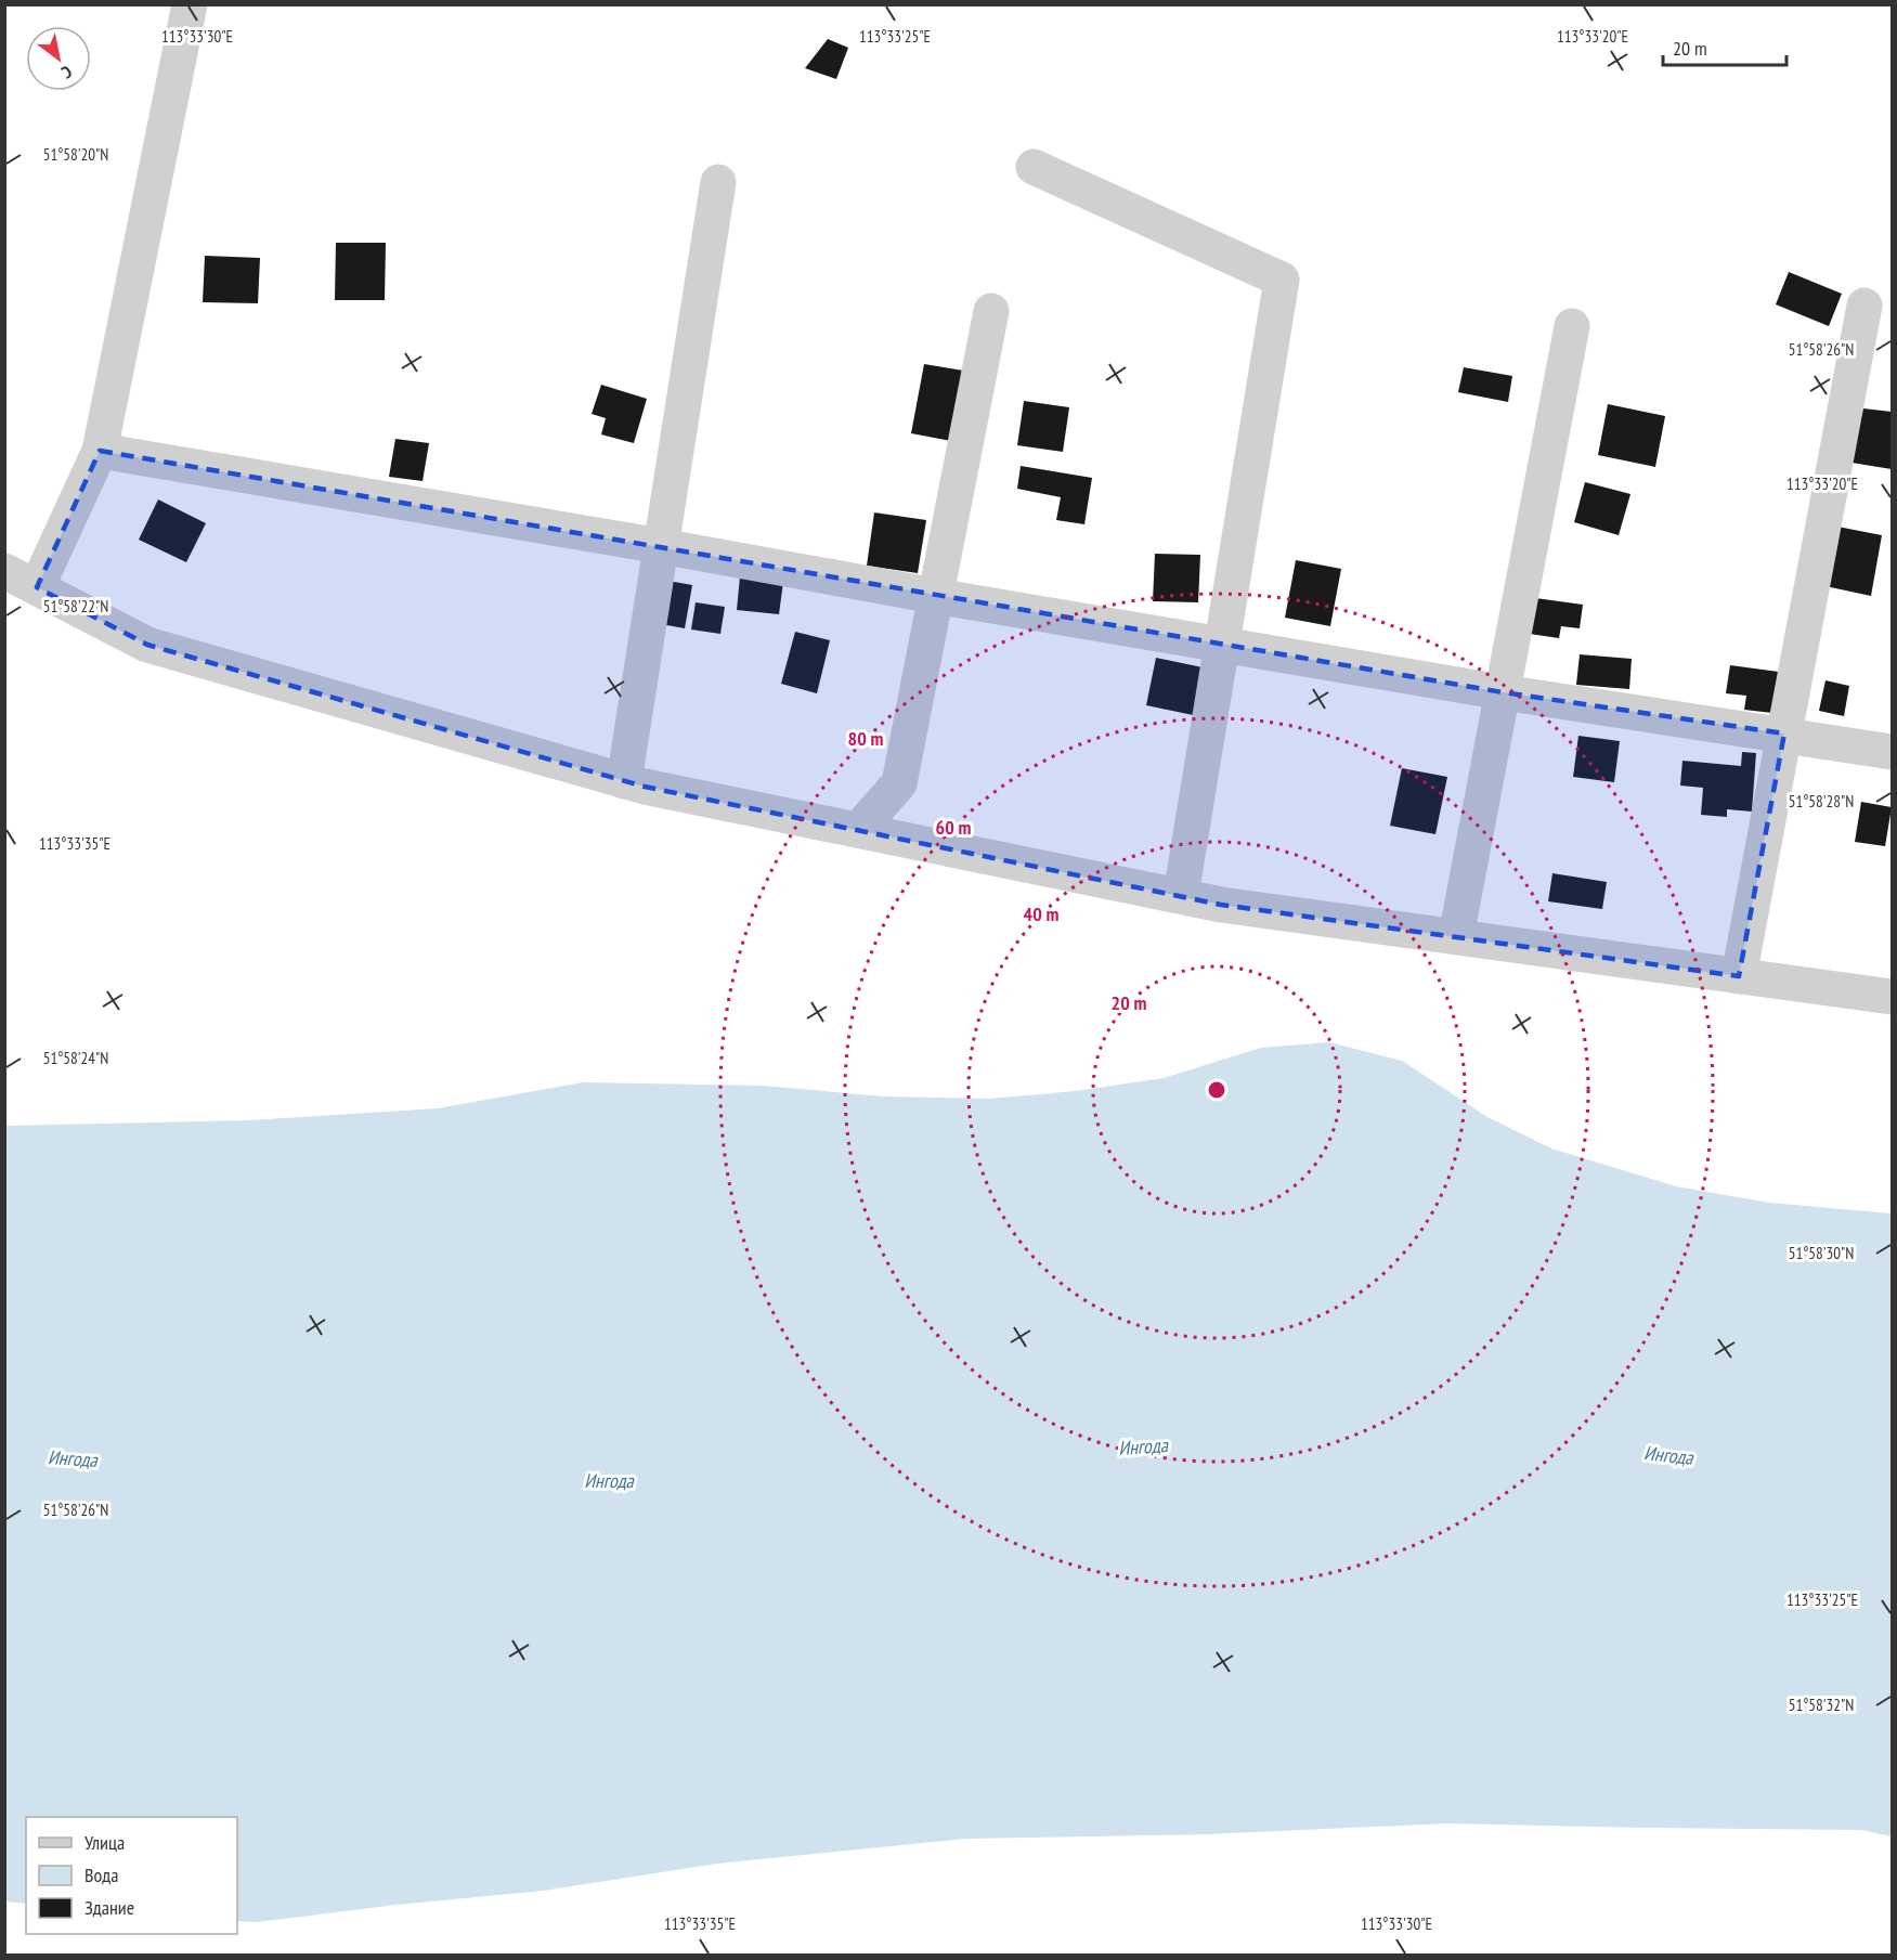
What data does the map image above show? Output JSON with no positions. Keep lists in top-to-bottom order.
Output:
{
  "water": ["Ингода"],
  "legend": ["Улица", "Вода", "Здание"],
  "scale_bar": "20 m",
  "north": "bottom right",
  "coordinates": [
    "113°33'30\"E",
    "113°33'25\"E",
    "113°33'20\"E",
    "51°58'20\"N",
    "51°58'26\"N",
    "51°58'22\"N",
    "51°58'28\"N",
    "113°33'35\"E",
    "51°58'24\"N",
    "51°58'30\"N",
    "51°58'32\"N"
  ],
  "rings": [
    "80 m",
    "60 m",
    "40 m",
    "20 m"
  ]
}
